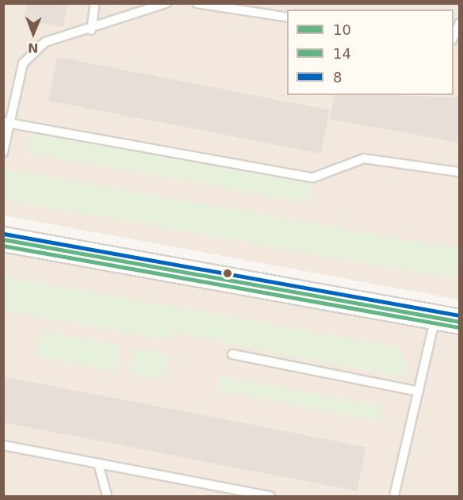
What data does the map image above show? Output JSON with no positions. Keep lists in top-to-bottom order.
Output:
{
  "lines": ["transit line 8", "transit line 10", "transit line 14"],
  "legend": ["10", "14", "8"],
  "north": "bottom"
}
